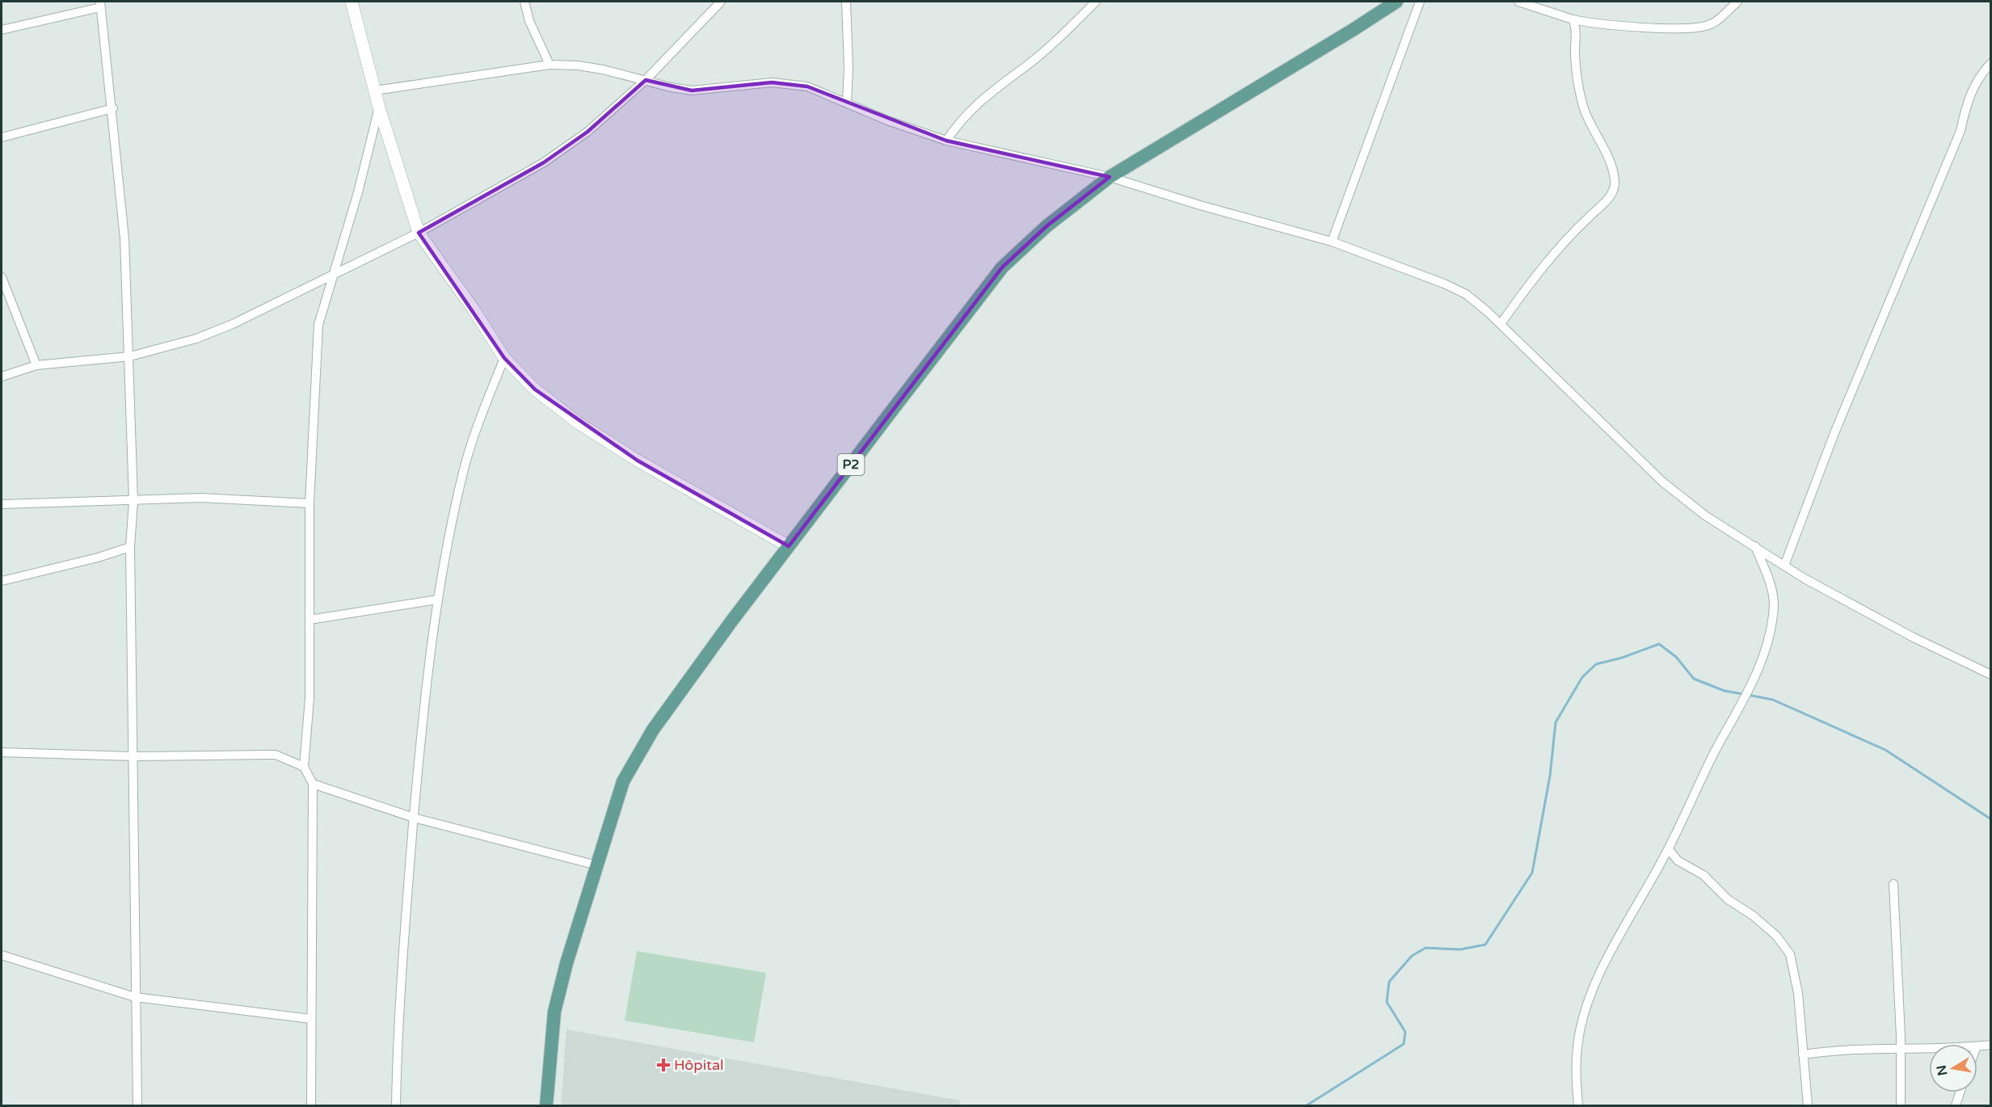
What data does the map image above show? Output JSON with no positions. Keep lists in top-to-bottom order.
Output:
{
  "streets": {
    "main road": ["P2"]
  },
  "places": {
    "health": ["Hôpital"]
  },
  "north": "left"
}
